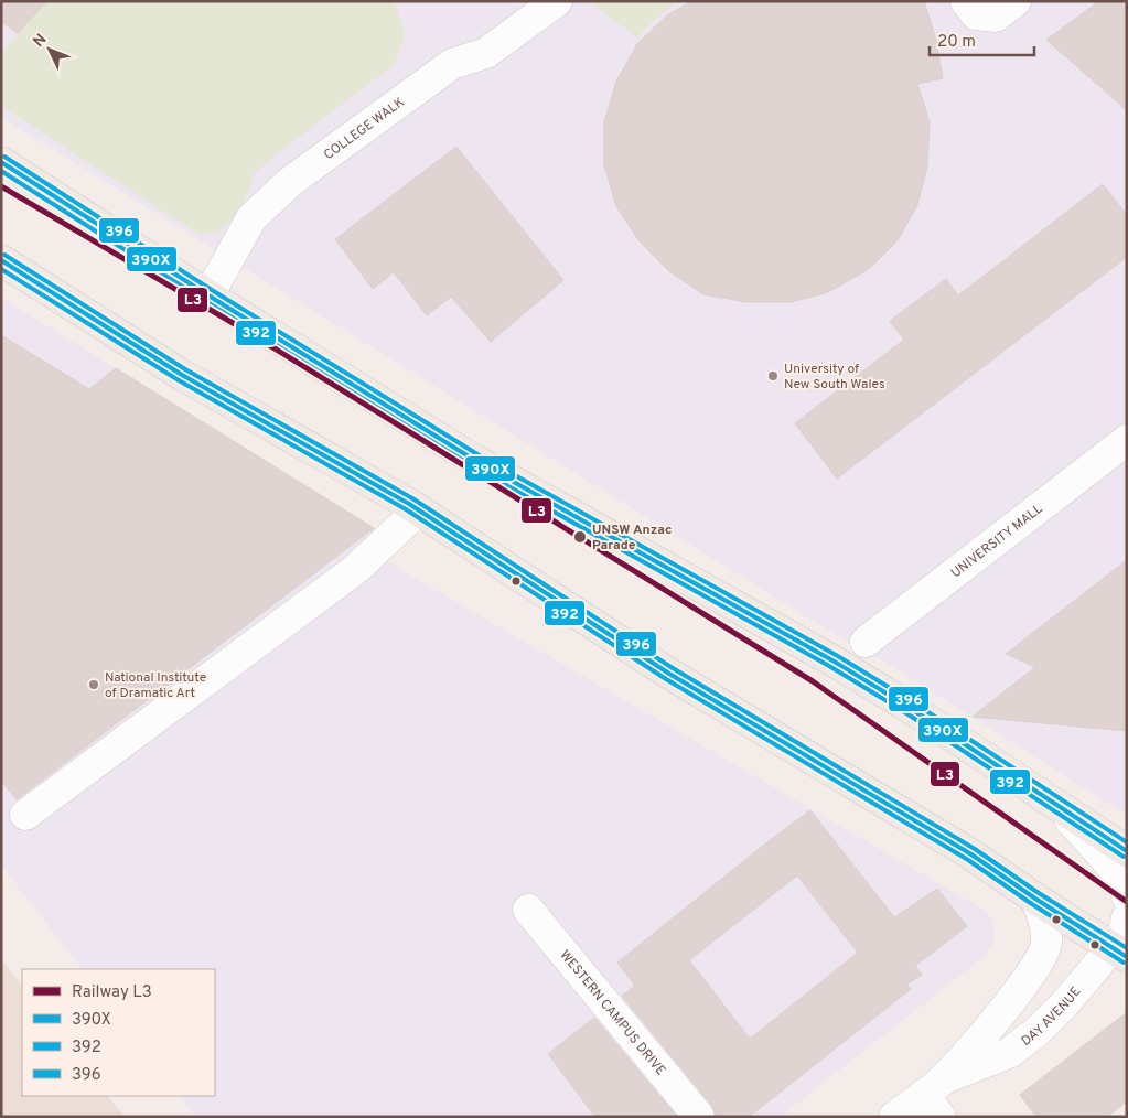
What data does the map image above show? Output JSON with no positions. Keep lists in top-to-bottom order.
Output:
{
  "streets": {
    "street": [
      "COLLEGE WALK",
      "UNIVERSITY MALL",
      "WESTERN CAMPUS DRIVE",
      "DAY AVENUE"
    ]
  },
  "places": ["University of New South Wales", "UNSW Anzac Parade", "National Institute of Dramatic Art"],
  "lines": [
    "transit line 396",
    "transit line 390X",
    "transit line 392",
    "rail line L3"
  ],
  "legend": [
    "Railway L3",
    "390X",
    "392",
    "396"
  ],
  "scale_bar": "20 m",
  "north": "top left"
}
